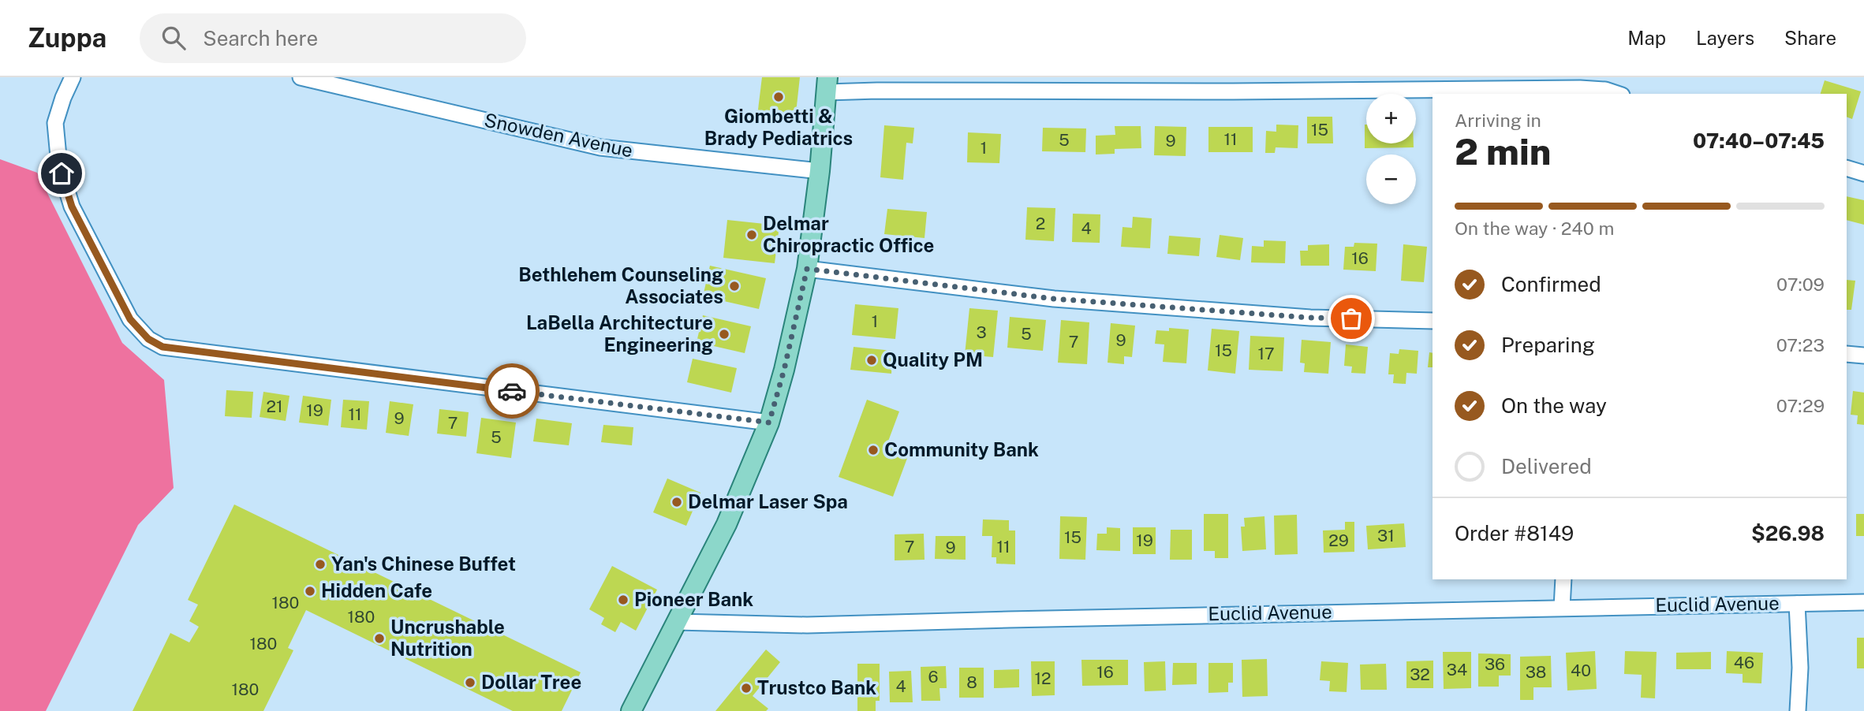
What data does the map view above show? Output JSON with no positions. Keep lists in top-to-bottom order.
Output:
{
  "streets": {
    "street": ["Snowden Avenue", "Euclid Avenue"]
  },
  "places": [
    "Giombetti & Brady Pediatrics",
    "Delmar Chiropractic Office",
    "Bethlehem Counseling Associates",
    "LaBella Architecture Engineering",
    "Quality PM",
    "Community Bank",
    "Delmar Laser Spa",
    "Yan's Chinese Buffet",
    "Hidden Cafe",
    "Pioneer Bank",
    "Uncrushable Nutrition",
    "Dollar Tree",
    "Trustco Bank"
  ],
  "house_numbers": [
    "15",
    "11",
    "5",
    "9",
    "1",
    "2",
    "4",
    "16",
    "1",
    "3",
    "5",
    "9",
    "7",
    "15",
    "17",
    "21",
    "19",
    "11",
    "9",
    "7",
    "5",
    "31",
    "15",
    "19",
    "29",
    "7",
    "11",
    "9",
    "180",
    "180",
    "180",
    "46",
    "36",
    "34",
    "40",
    "16",
    "38",
    "32",
    "6",
    "12",
    "8",
    "4",
    "180"
  ],
  "page": {
    "header": "Zuppa",
    "search": "Search here",
    "nav": ["Map", "Layers", "Share"],
    "map_buttons": ["+", "−"],
    "heading": ["2 min", "Arriving in", "07:40–07:45"],
    "panel": ["Order #8149", "$26.98"],
    "bar": "On the way · 240 m",
    "list": [
      ["Confirmed", "07:09"],
      ["Preparing", "07:23"],
      ["On the way", "07:29"],
      "Delivered"
    ]
  }
}
